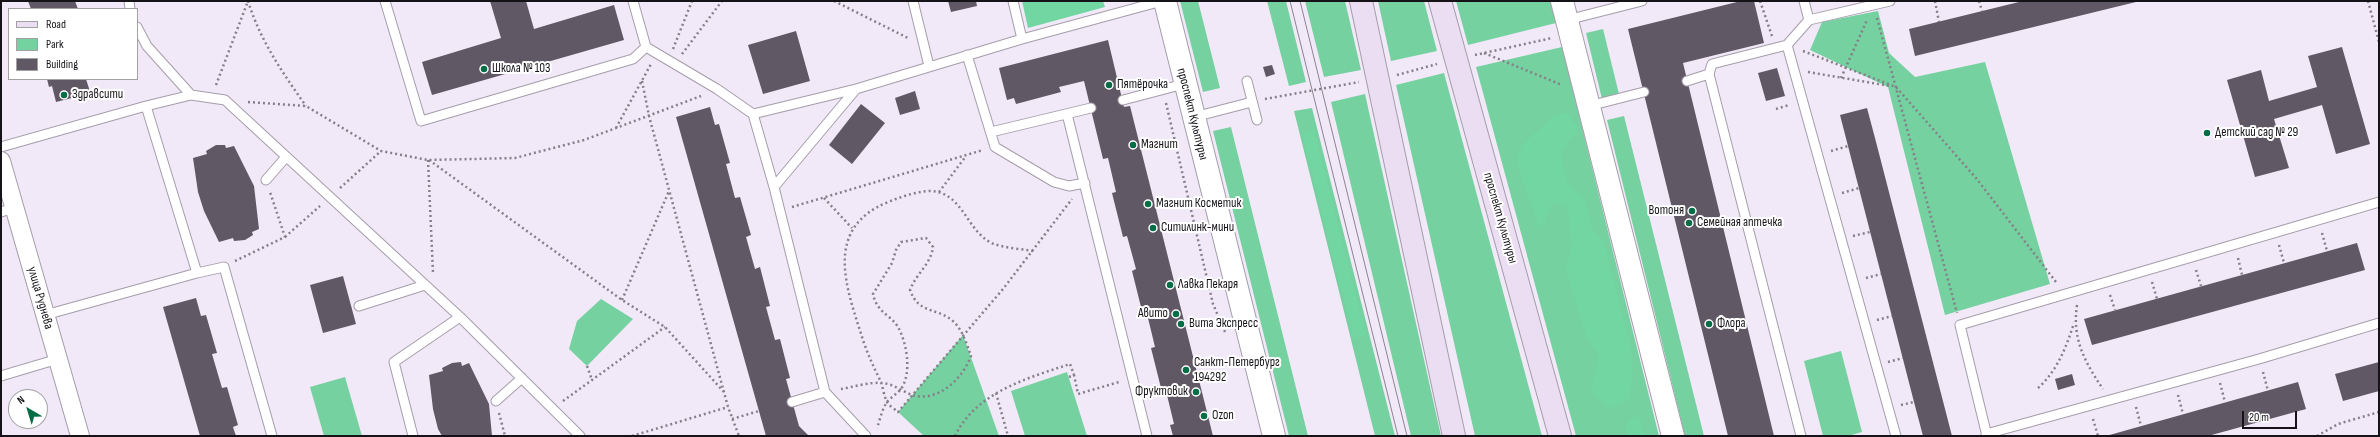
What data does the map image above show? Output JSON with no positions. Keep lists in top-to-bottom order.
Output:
{
  "streets": {
    "main road": ["проспект Культуры"],
    "street": ["улица Руднева"]
  },
  "places": [
    "Школа № 103",
    "Пятёрочка",
    "Здравсити",
    "Детский сад № 29",
    "Магнит",
    "Магнит Косметик",
    "Вотоня",
    "Семейная аптечка",
    "Ситилинк-мини",
    "Лавка Пекаря",
    "Авито",
    "Вита Экспресс",
    "Флора",
    "Санкт-Петербург 194292",
    "Фруктовик",
    "Ozon"
  ],
  "legend": ["Road", "Park", "Building"],
  "scale_bar": "20 m",
  "north": "top left"
}
